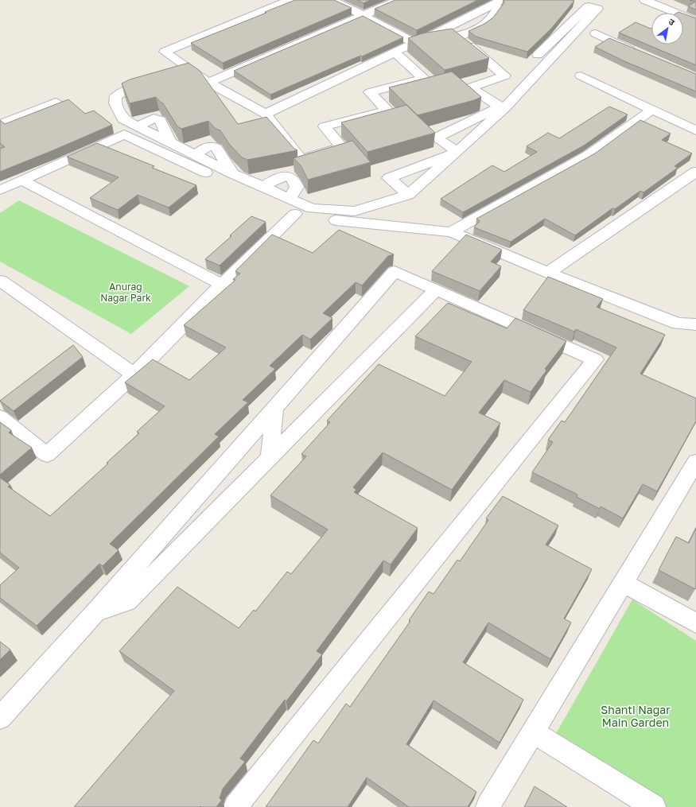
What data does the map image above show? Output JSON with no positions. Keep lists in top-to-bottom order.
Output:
{
  "parks": ["Anurag Nagar Park", "Shanti Nagar Main Garden"],
  "north": "top right"
}
